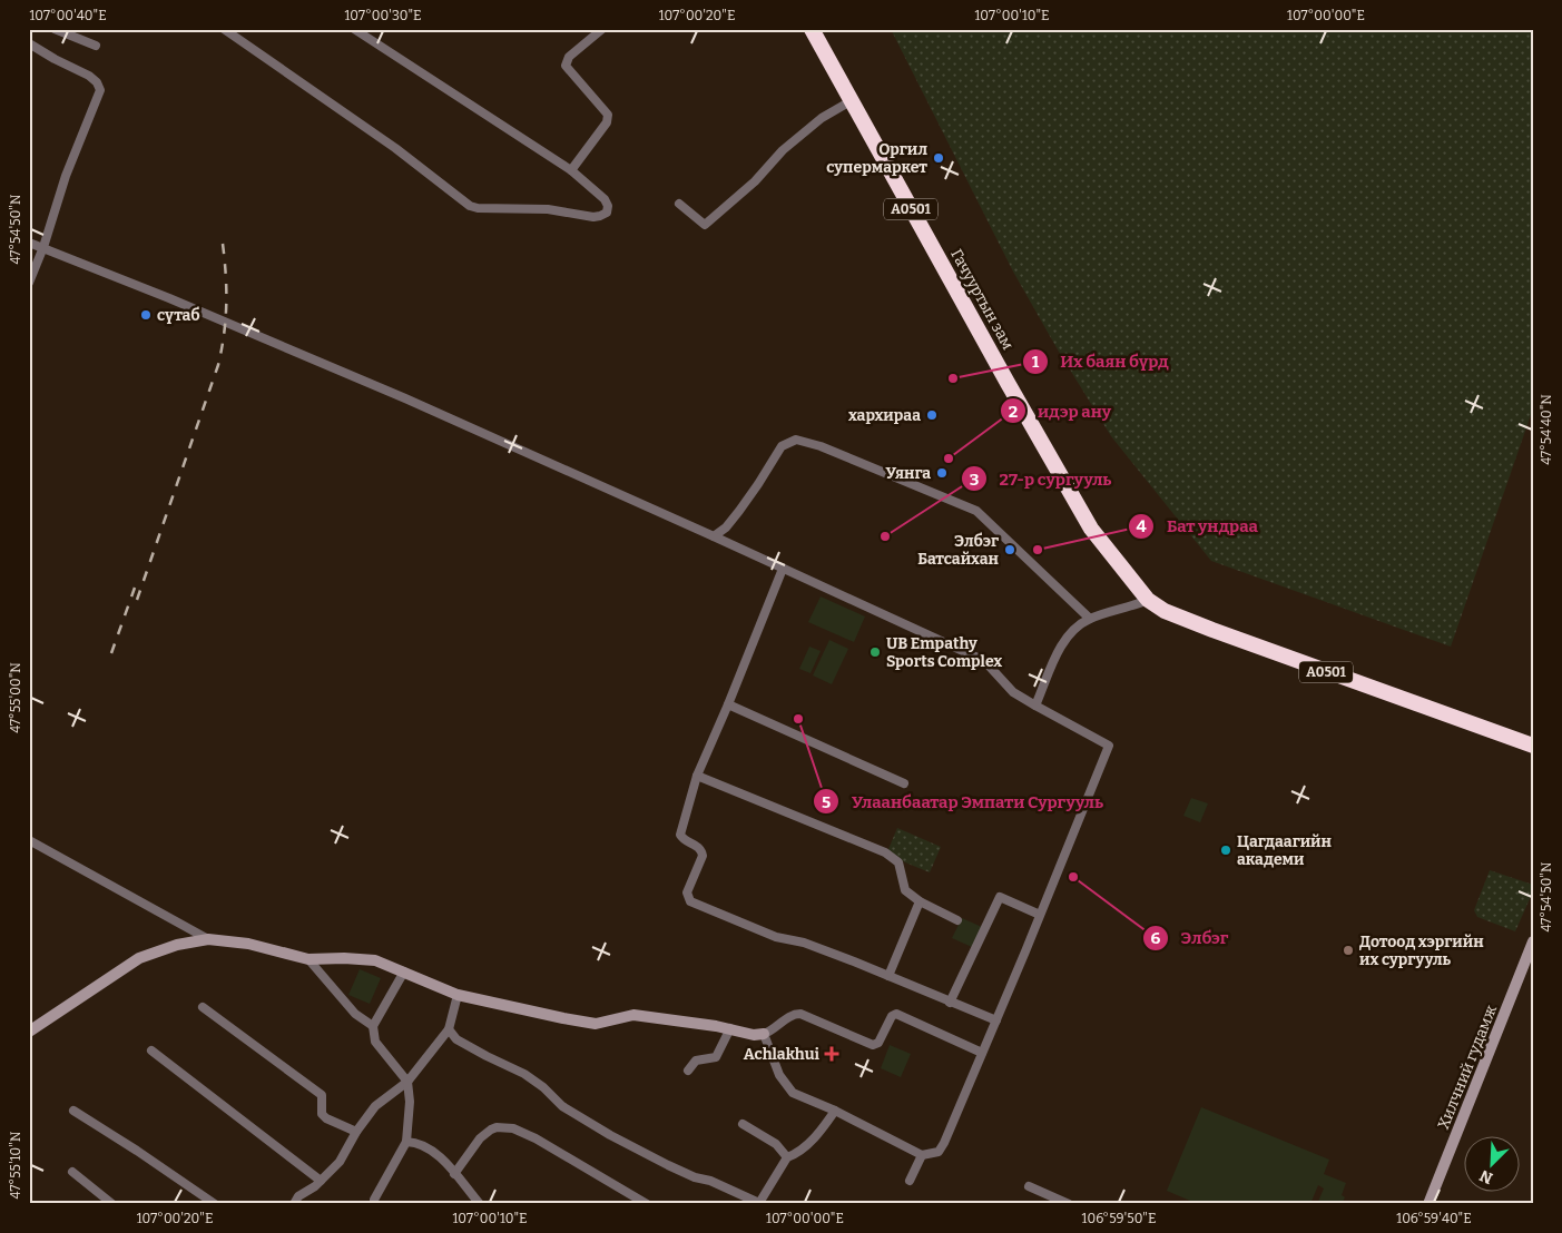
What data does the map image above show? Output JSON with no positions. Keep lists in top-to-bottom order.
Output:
{
  "streets": {
    "highway": ["A0501", "Гачууртын зам"],
    "street": ["Хилчний гудамж"]
  },
  "crossings": [
    ["A0501", "Гачууртын зам"]
  ],
  "places": {
    "other": [
      "Оргил супермаркет",
      "сүтаб",
      "Их баян бүрд",
      "хархираа",
      "идэр ану",
      "Уянга",
      "27-р сургууль",
      "Элбэг Батсайхан",
      "Бат ундраа",
      "UB Empathy Sports Complex",
      "Улаанбаатар Эмпати Сургууль",
      "Цагдаагийн академи",
      "Элбэг",
      "Дотоод хэргийн их сургууль"
    ],
    "health": ["Achlakhui"]
  },
  "north": "bottom left",
  "coordinates": [
    "107°00'40\"E",
    "107°00'30\"E",
    "107°00'20\"E",
    "107°00'10\"E",
    "107°00'00\"E",
    "47°54'50\"N",
    "47°54'40\"N",
    "47°55'00\"N",
    "47°55'10\"N",
    "106°59'50\"E",
    "106°59'40\"E"
  ]
}
